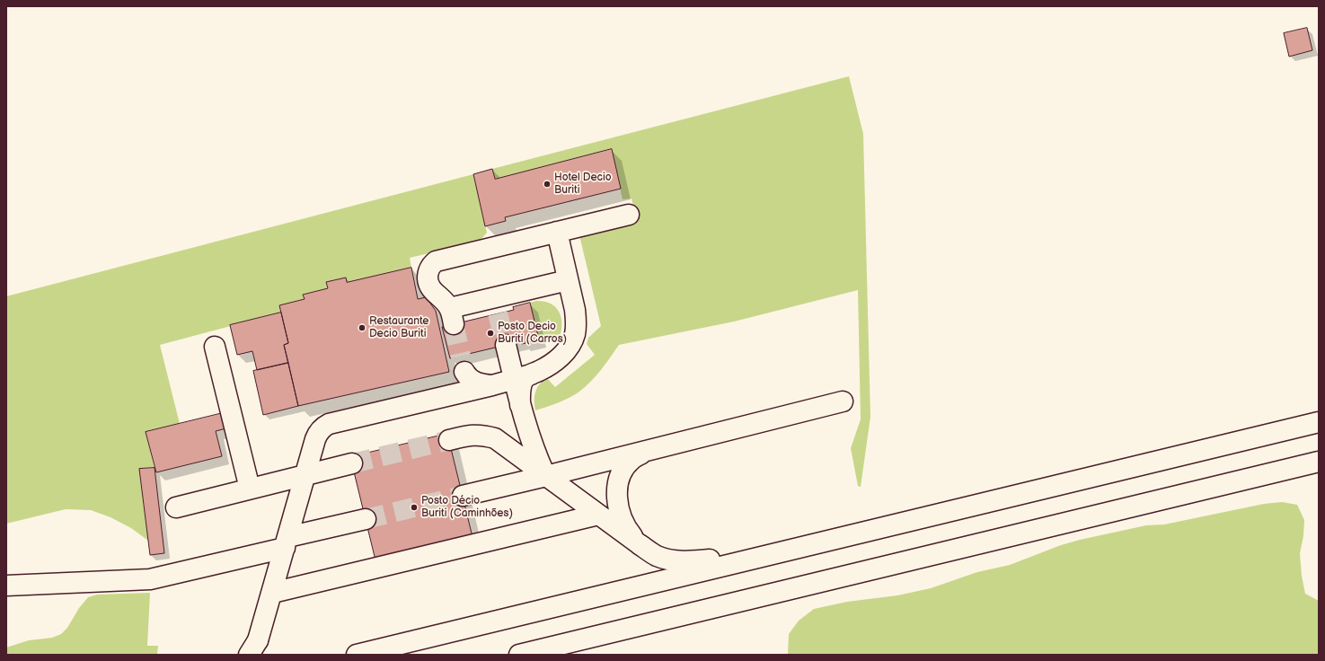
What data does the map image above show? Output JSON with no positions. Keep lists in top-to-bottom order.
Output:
{
  "places": [
    "Hotel Decio Buriti",
    "Restaurante Decio Buriti",
    "Posto Decio Buriti (Carros)",
    "Posto Décio Buriti (Caminhões)"
  ]
}
